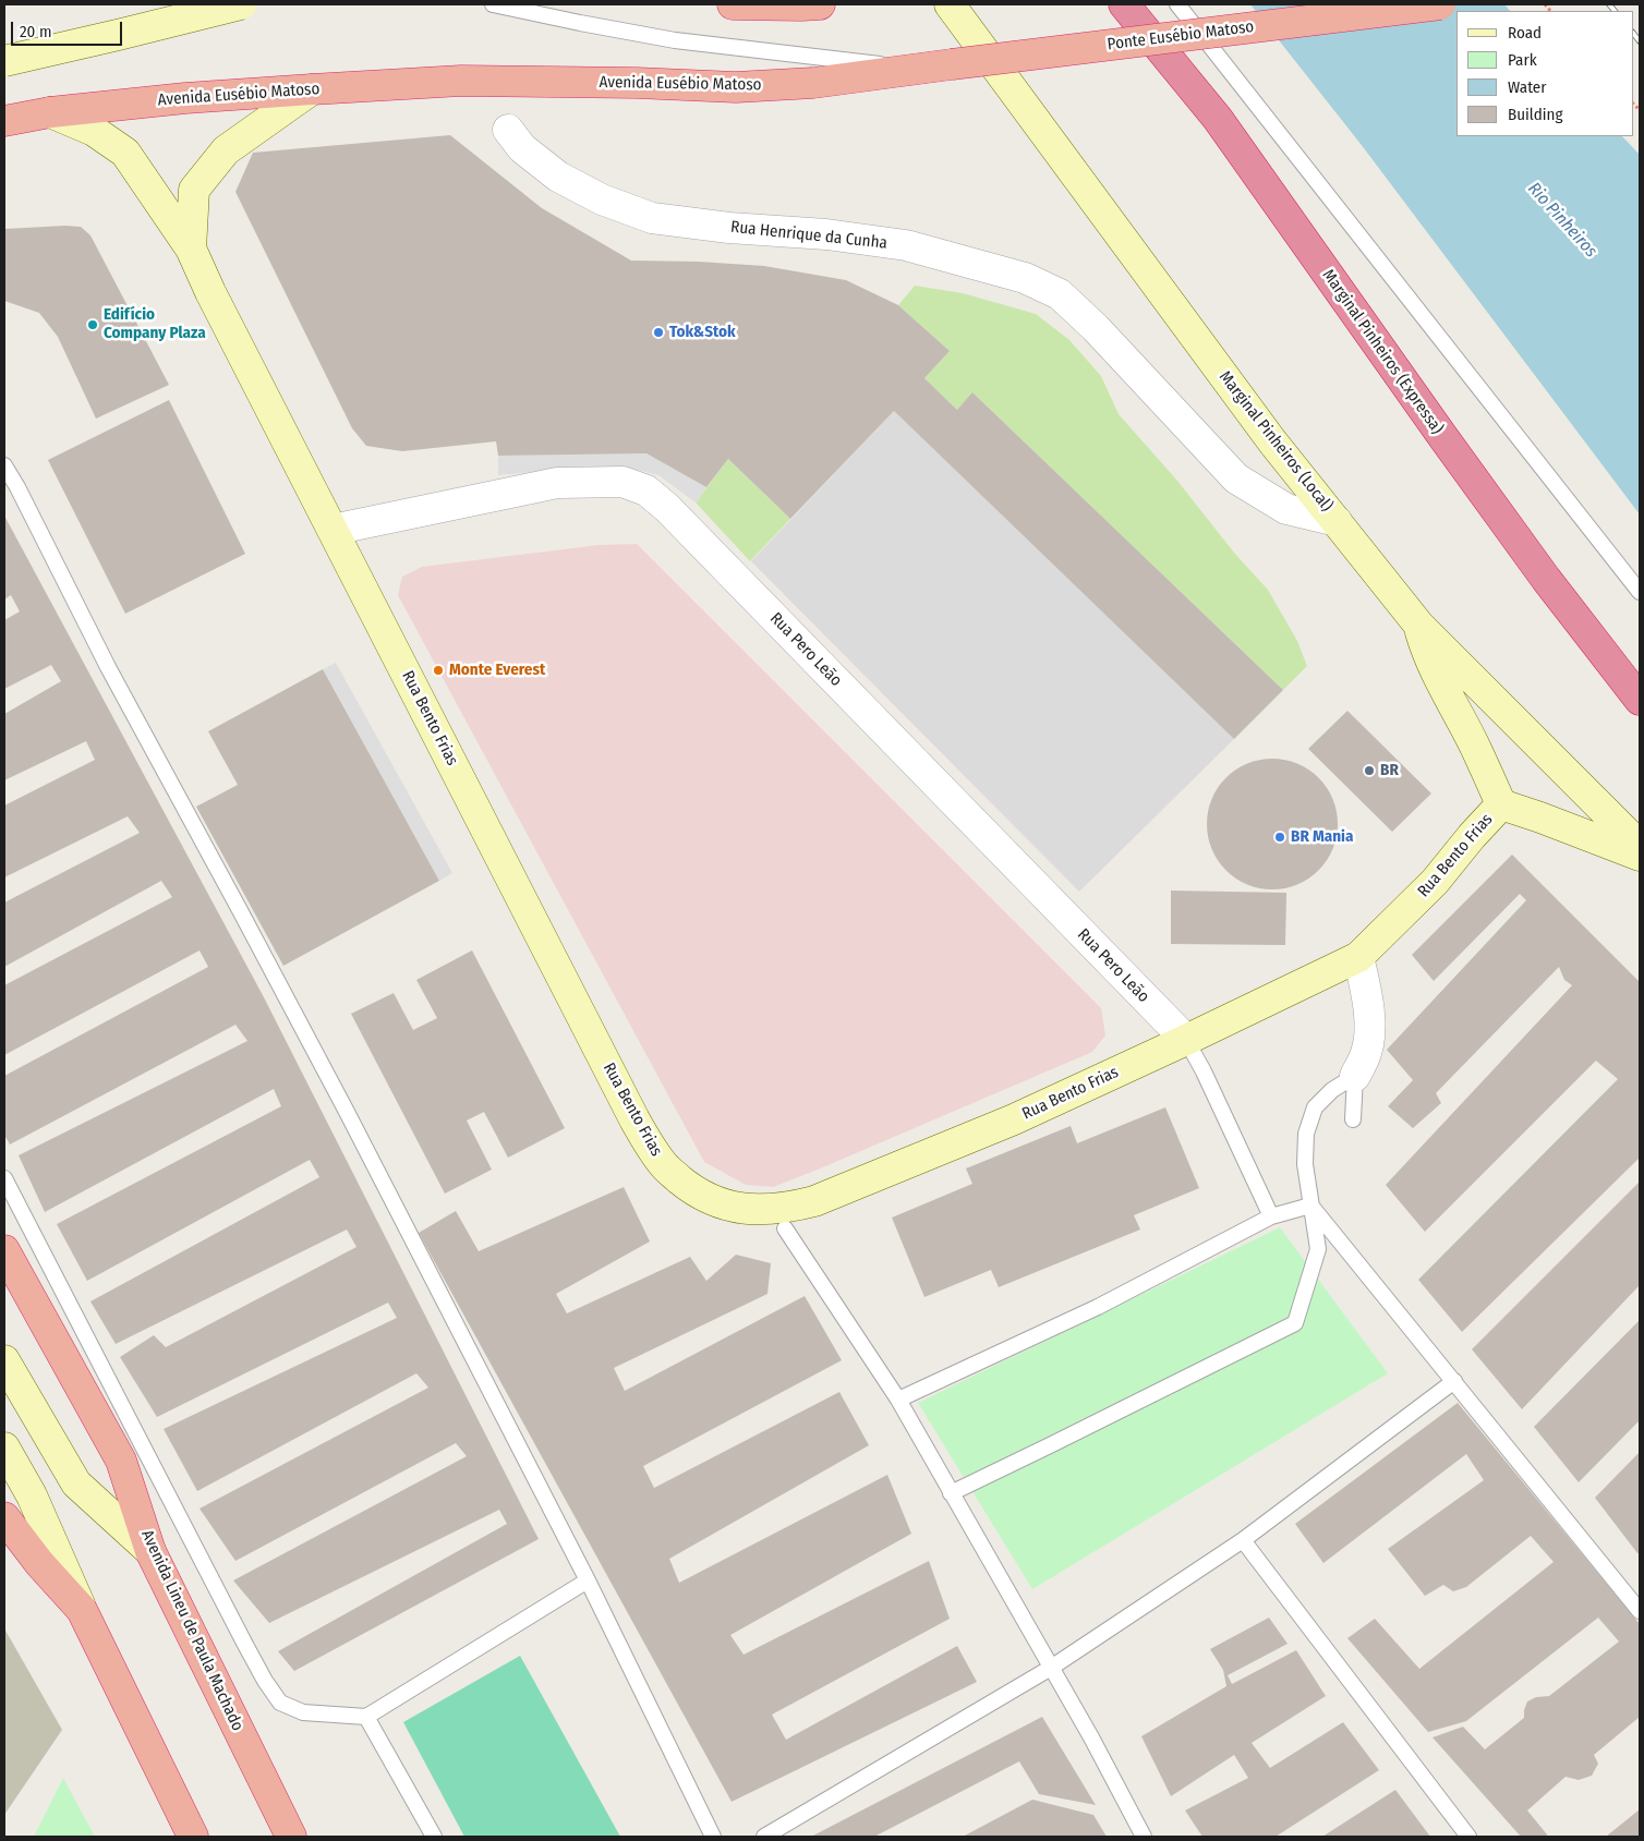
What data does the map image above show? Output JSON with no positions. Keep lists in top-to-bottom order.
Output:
{
  "streets": {
    "highway": [
      "Ponte Eusébio Matoso",
      "Avenida Eusébio Matoso",
      "Marginal Pinheiros (Expressa)",
      "Avenida Lineu de Paula Machado"
    ],
    "main road": ["Marginal Pinheiros (Local)", "Rua Bento Frias"],
    "street": ["Rua Henrique da Cunha", "Rua Pero Leão"]
  },
  "crossings": [
    ["Ponte Eusébio Matoso", "Avenida Eusébio Matoso"],
    ["Avenida Eusébio Matoso", "Rua Bento Frias"],
    ["Rua Henrique da Cunha", "Marginal Pinheiros (Local)"],
    ["Rua Pero Leão", "Rua Bento Frias"]
  ],
  "water": ["Rio Pinheiros"],
  "places": [
    "Edifício Company Plaza",
    "Tok&Stok",
    "Monte Everest",
    "BR",
    "BR Mania"
  ],
  "legend": [
    "Road",
    "Park",
    "Water",
    "Building"
  ],
  "scale_bar": "20 m"
}
